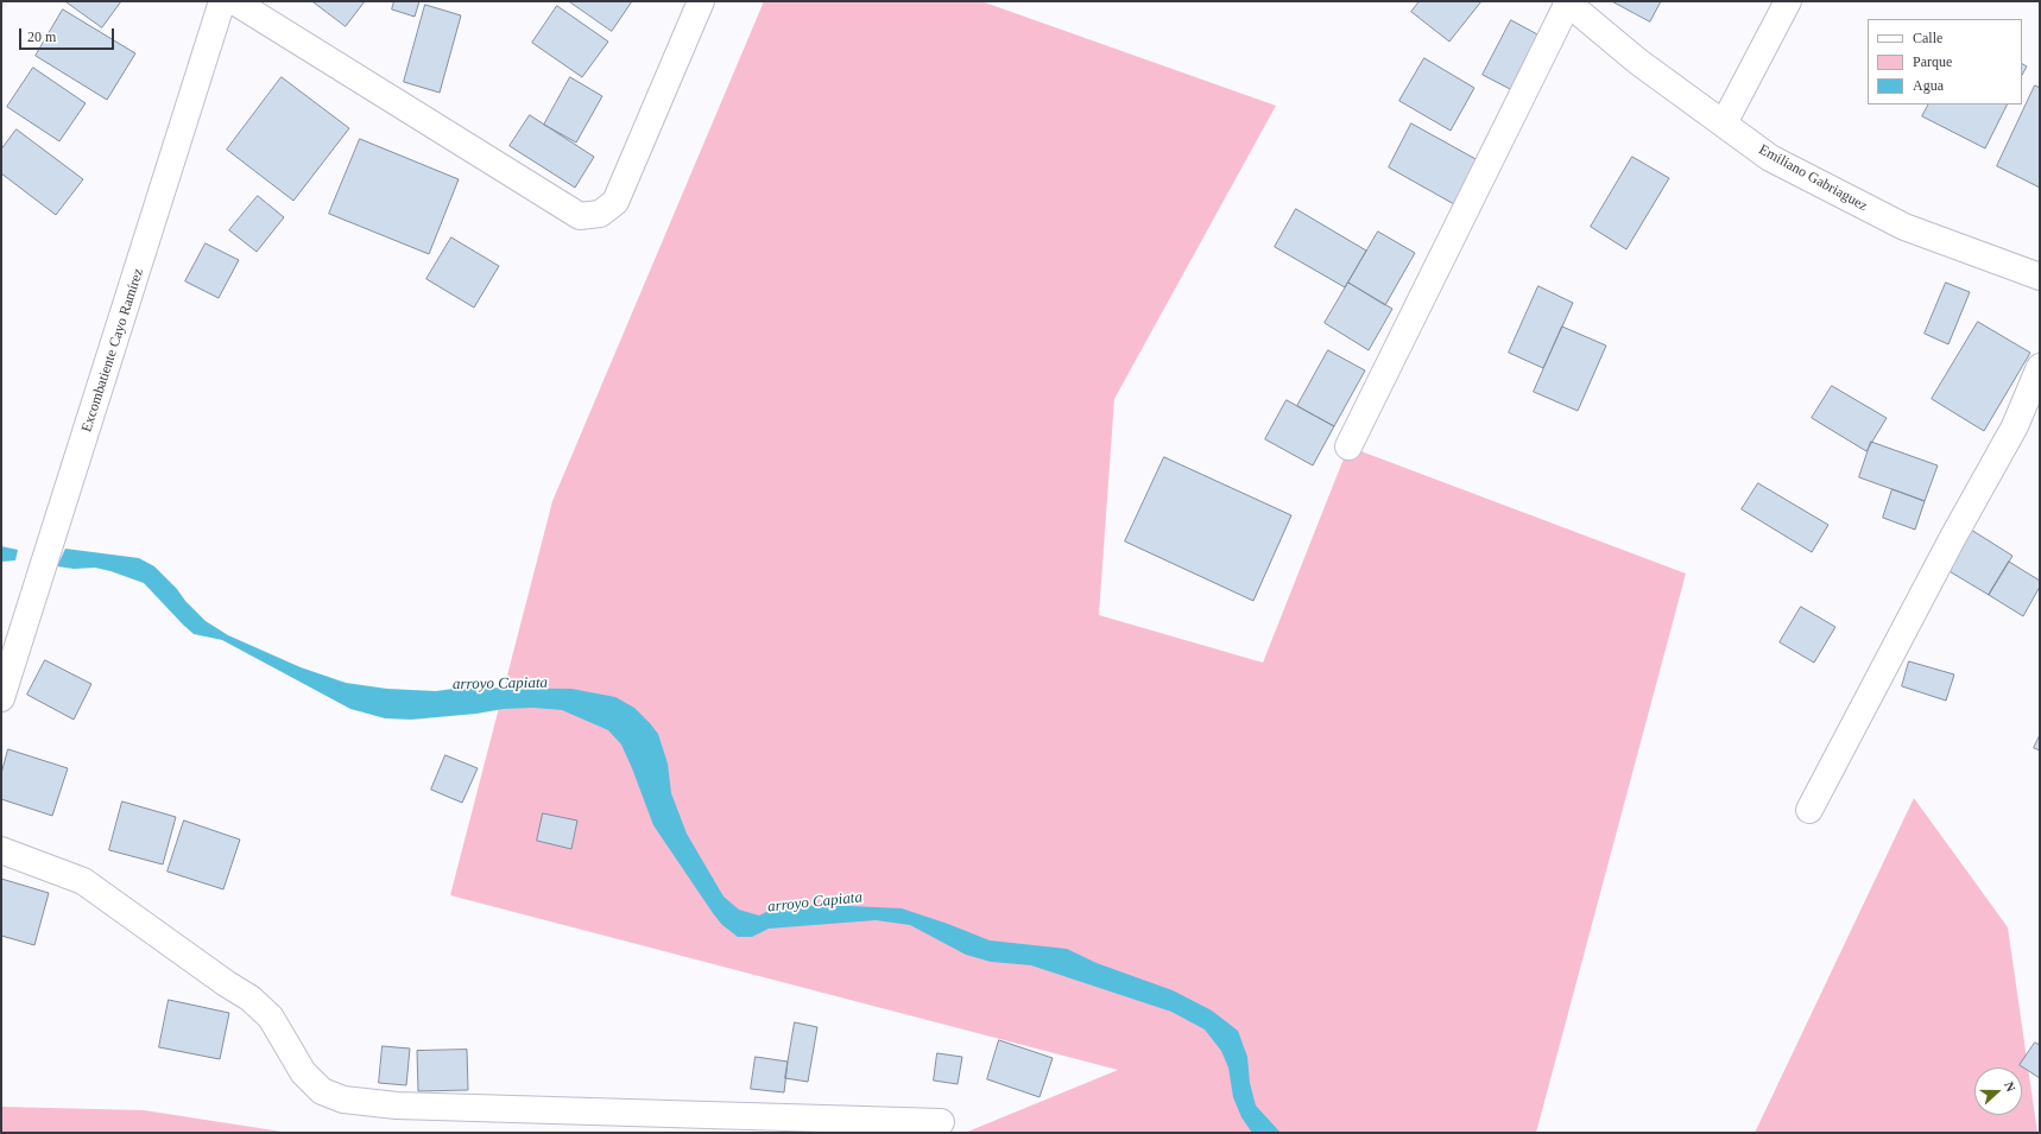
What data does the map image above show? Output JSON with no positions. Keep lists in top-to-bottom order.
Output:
{
  "streets": {
    "street": ["Emiliano Gabriaguez", "Excombatiente Cayo Ramírez"]
  },
  "water": ["arroyo Capiata"],
  "legend": ["Calle", "Parque", "Agua"],
  "scale_bar": "20 m",
  "north": "right"
}
